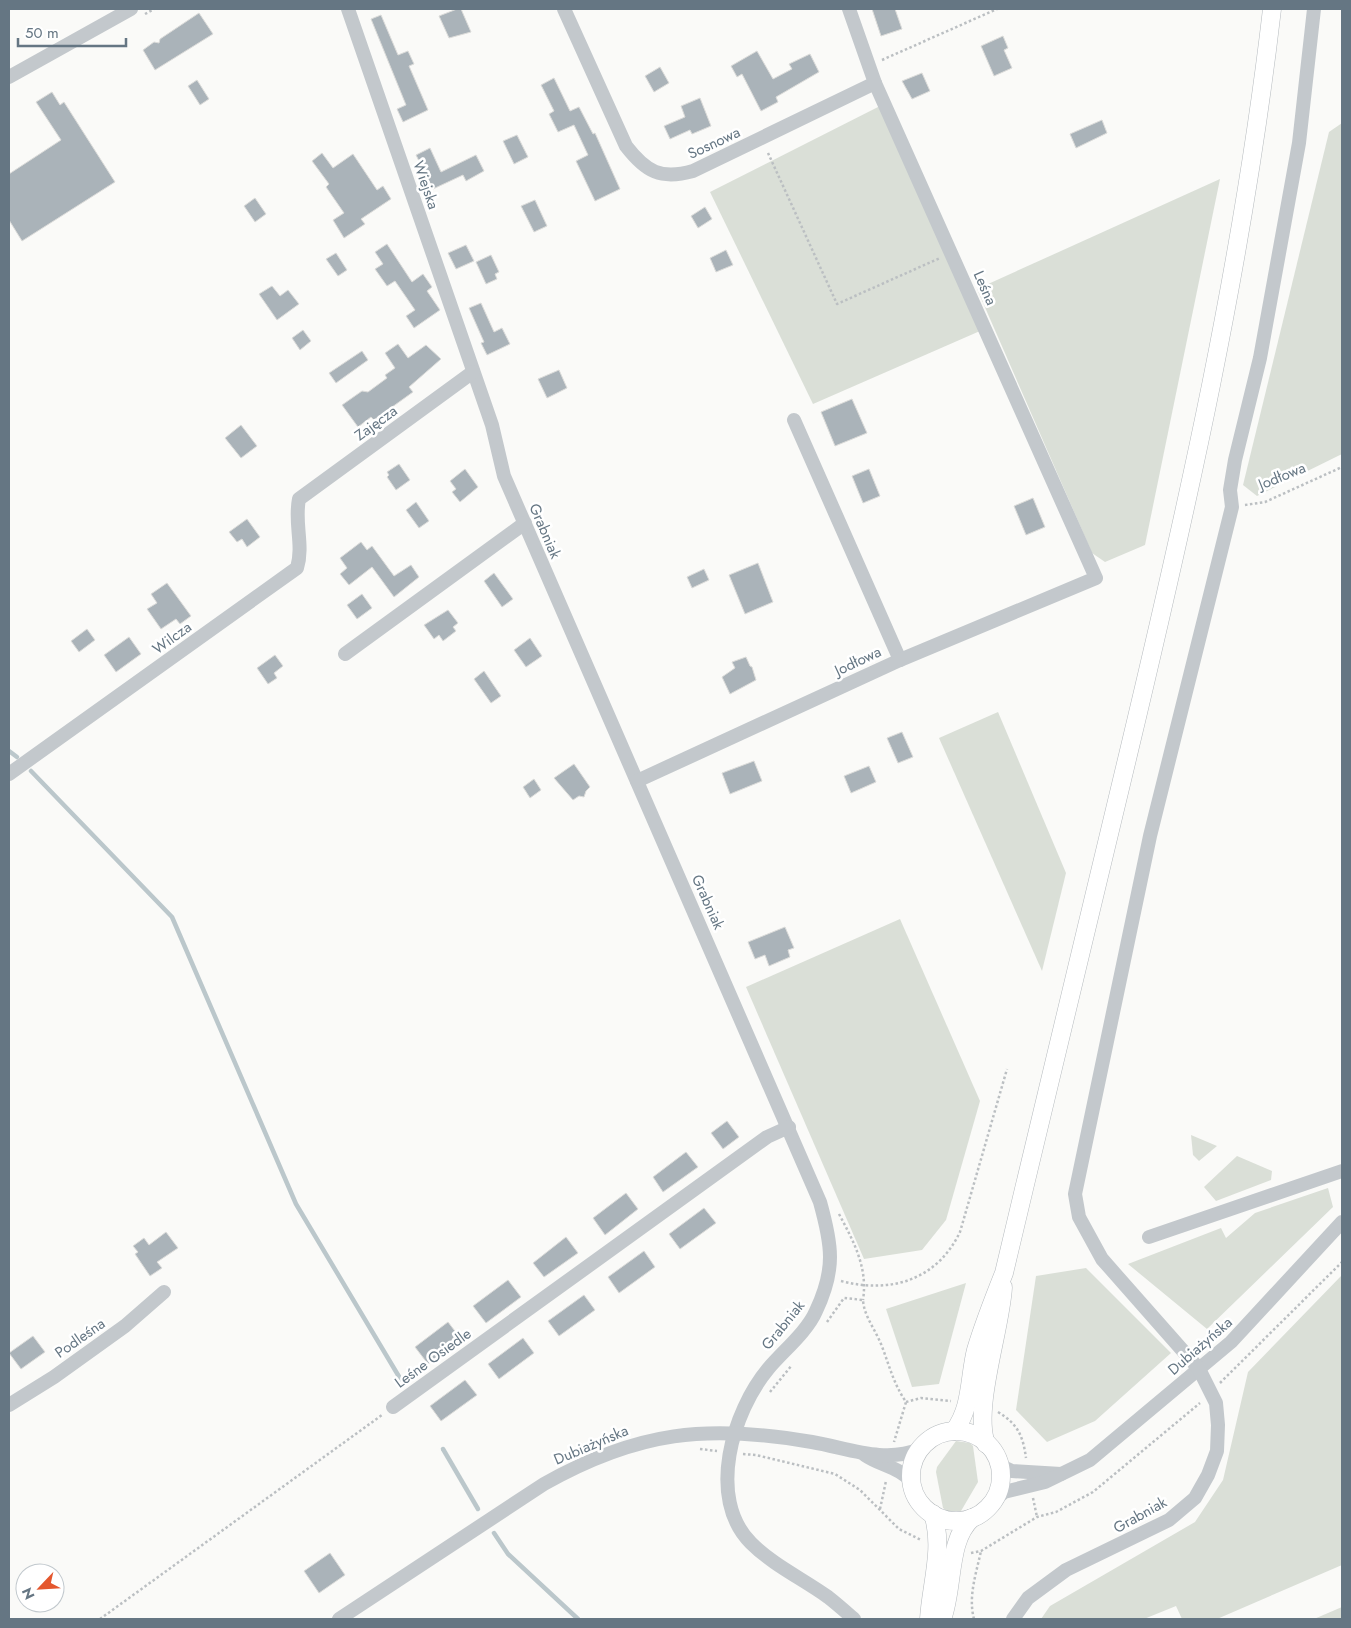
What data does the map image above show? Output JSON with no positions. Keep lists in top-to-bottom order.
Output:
{
  "streets": {
    "street": [
      "Sosnowa",
      "Wiejska",
      "Leśna",
      "Zajęcza",
      "Jodłowa",
      "Grabniak",
      "Wilcza",
      "Podleśna",
      "Dubiażyńska",
      "Leśne Osiedle"
    ]
  },
  "crossings": [
    ["Sosnowa", "Leśna"],
    ["Wiejska", "Zajęcza"],
    ["Wiejska", "Grabniak"],
    ["Leśna", "Jodłowa"],
    ["Zajęcza", "Grabniak"],
    ["Zajęcza", "Wilcza"],
    ["Jodłowa", "Grabniak"],
    ["Grabniak", "Dubiażyńska"],
    ["Grabniak", "Leśne Osiedle"]
  ],
  "scale_bar": "50 m",
  "north": "bottom left"
}
